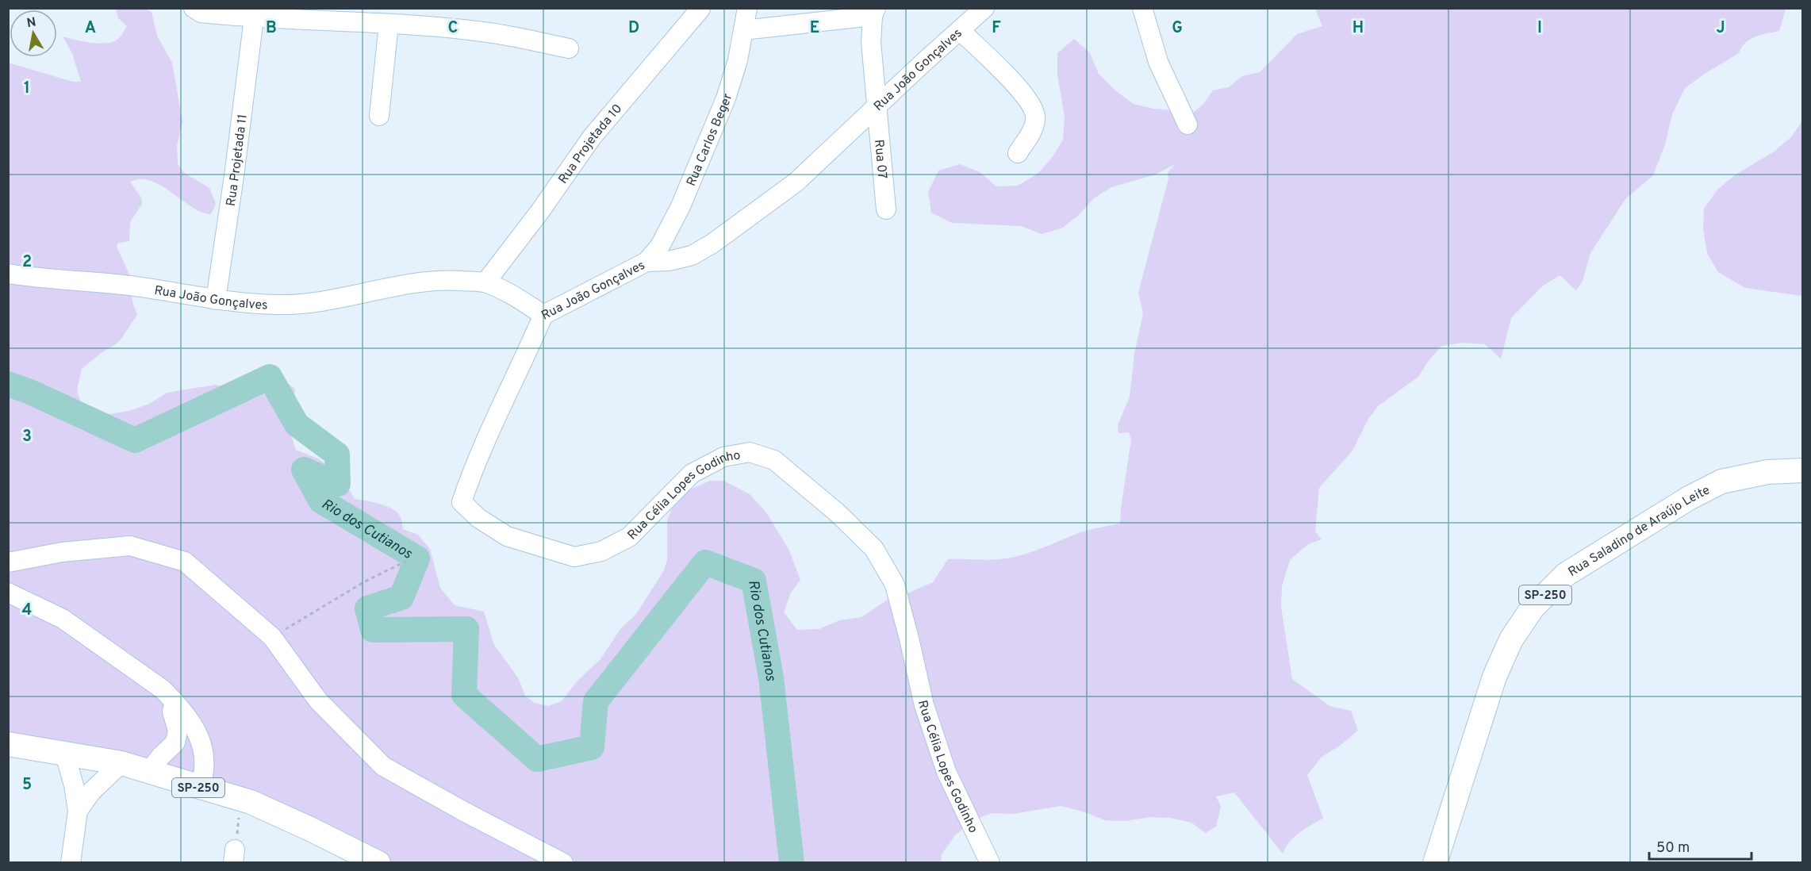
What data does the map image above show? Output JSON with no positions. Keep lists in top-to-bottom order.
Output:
{
  "streets": {
    "main road": ["Rua Saladino de Araújo Leite", "SP-250"],
    "street": [
      "Rua João Gonçalves",
      "Rua Carlos Beger",
      "Rua Projetada 10",
      "Rua Projetada 11",
      "Rua 07",
      "Rua Célia Lopes Godinho"
    ]
  },
  "crossings": [
    ["Rua João Gonçalves", "Rua Carlos Beger"],
    ["Rua João Gonçalves", "Rua Projetada 10"],
    ["Rua João Gonçalves", "Rua Projetada 11"],
    ["Rua João Gonçalves", "Rua 07"],
    ["Rua João Gonçalves", "Rua Célia Lopes Godinho"]
  ],
  "water": ["Rio dos Cutianos"],
  "scale_bar": "50 m",
  "north": "top",
  "grid": {
    "columns": [
      "A",
      "B",
      "C",
      "D",
      "E",
      "F",
      "G",
      "H",
      "I",
      "J"
    ],
    "rows": [
      "1",
      "2",
      "3",
      "4",
      "5"
    ]
  }
}
